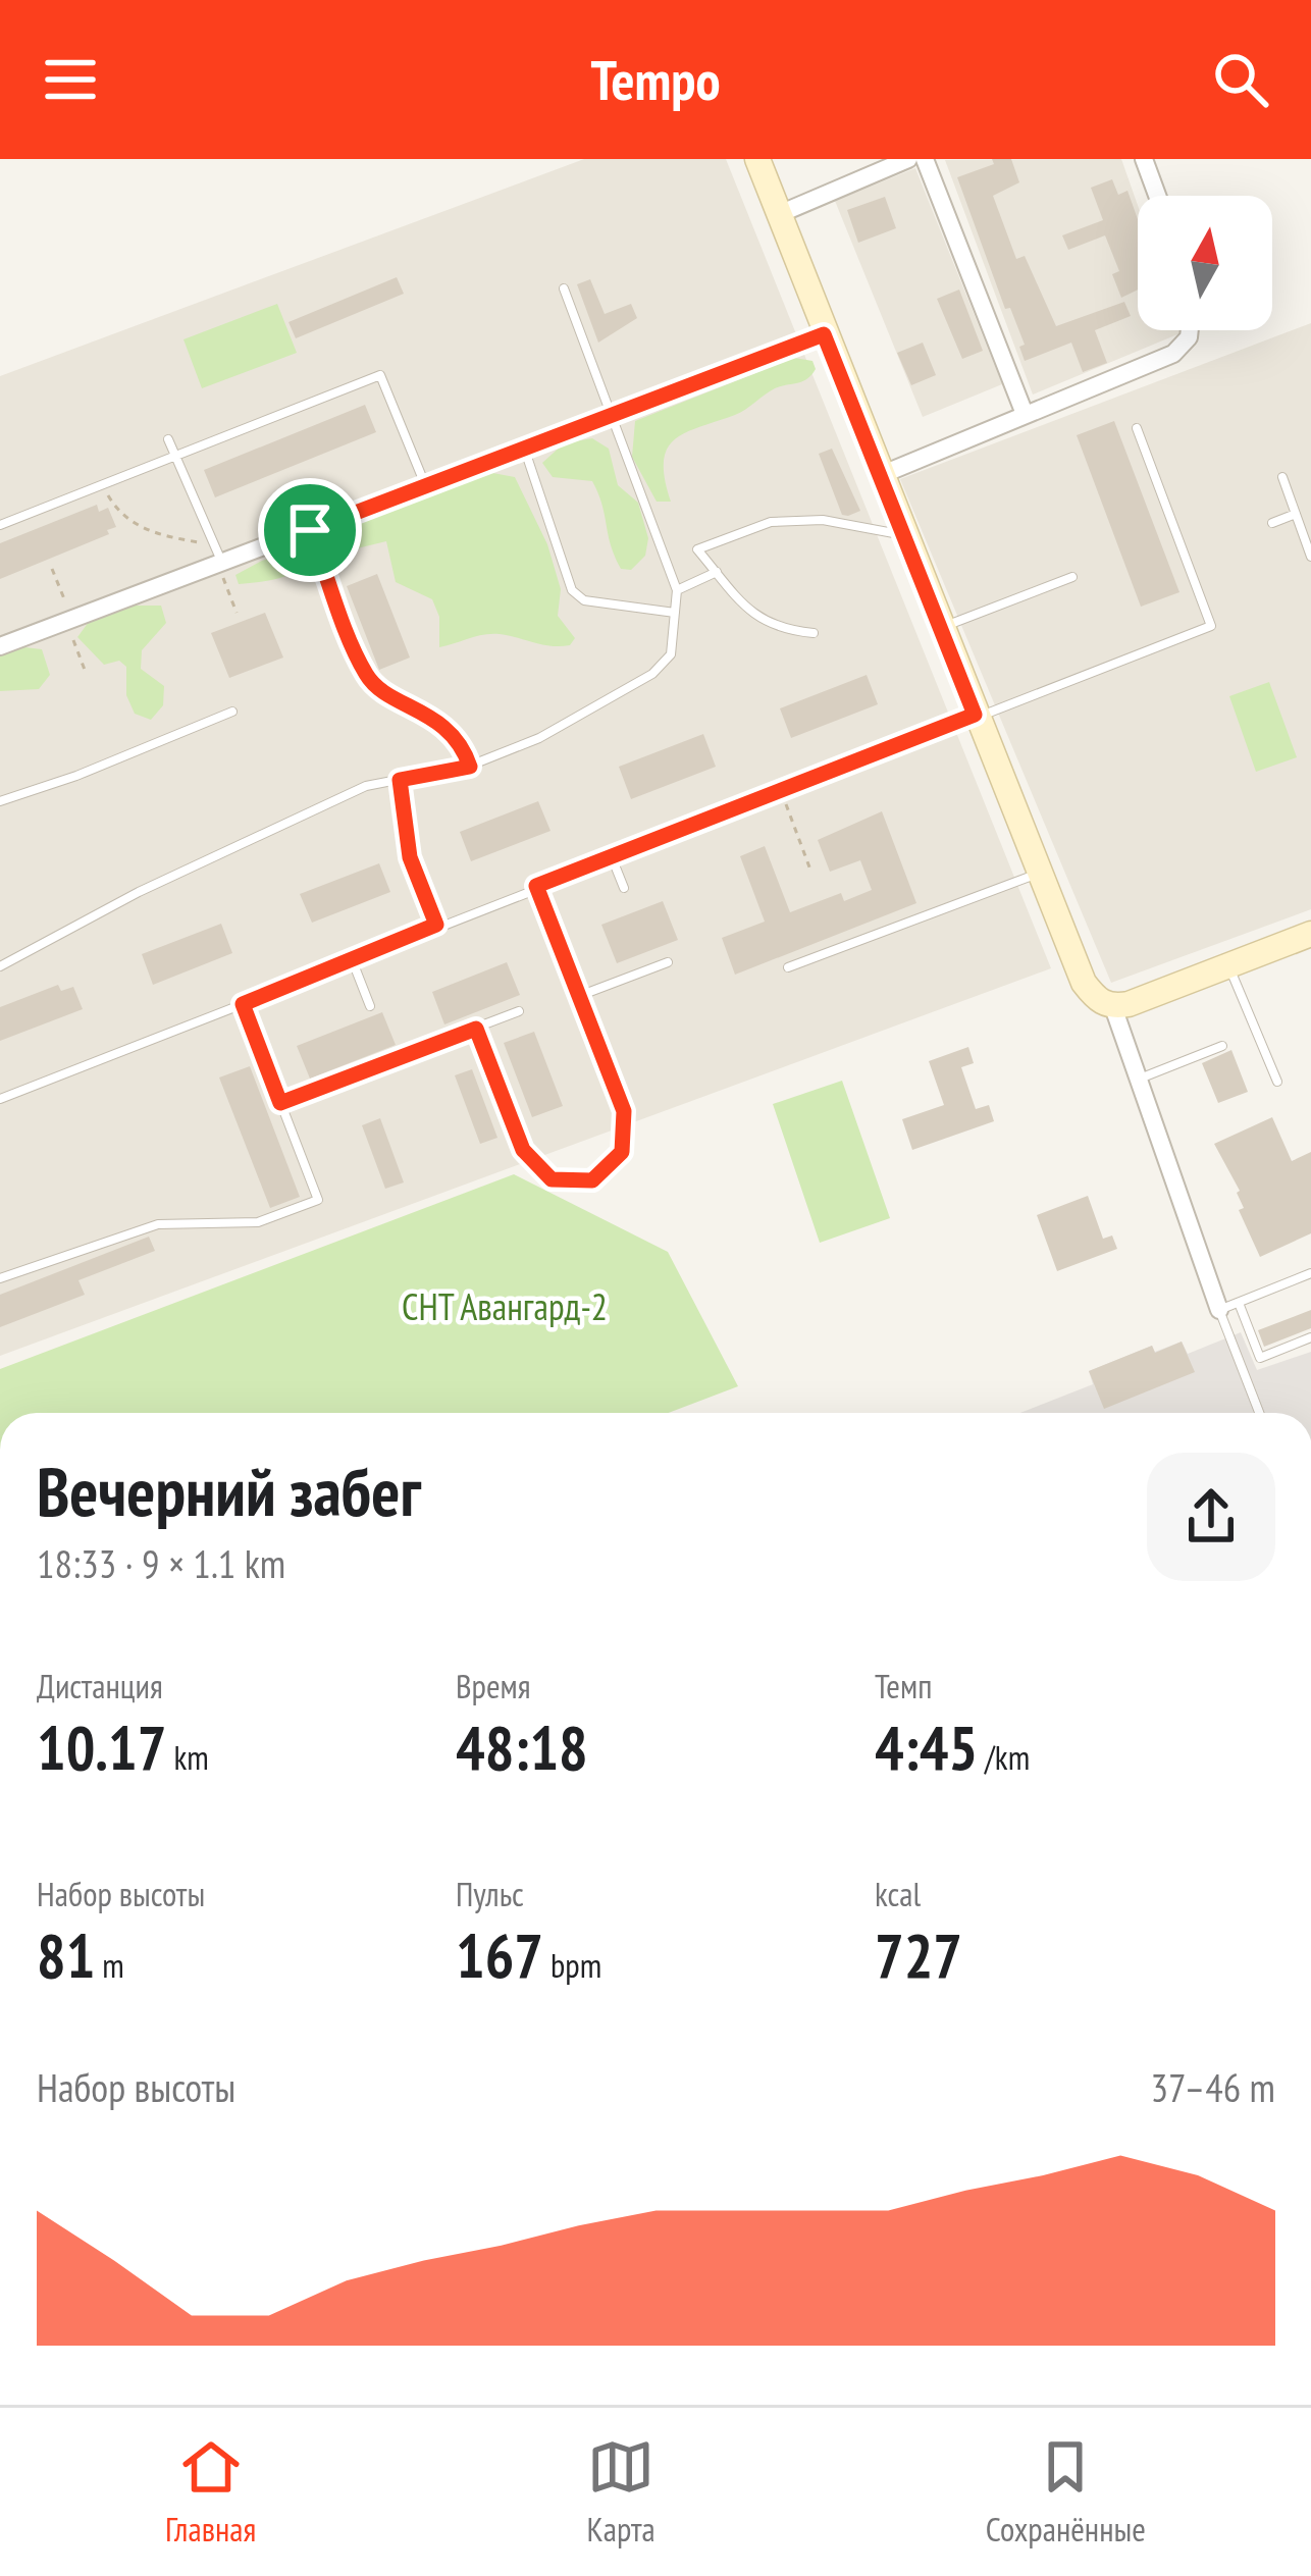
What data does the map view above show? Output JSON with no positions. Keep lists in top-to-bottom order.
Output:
{
  "parks": ["СНТ Авангард-2"],
  "north": "top",
  "page": {
    "header": "Tempo",
    "heading": ["Вечерний забег", "18:33 · 9 × 1.1 km"],
    "stats": [
      ["Дистанция", "10.17 km"],
      ["Время", "48:18"],
      ["Темп", "4:45 /km"],
      ["Набор высоты", "81 m"],
      ["Пульс", "167 bpm"],
      ["kcal", "727"]
    ],
    "chart": ["Набор высоты", "37–46 m"],
    "tabs": ["Главная", "Карта", "Сохранённые"]
  }
}
